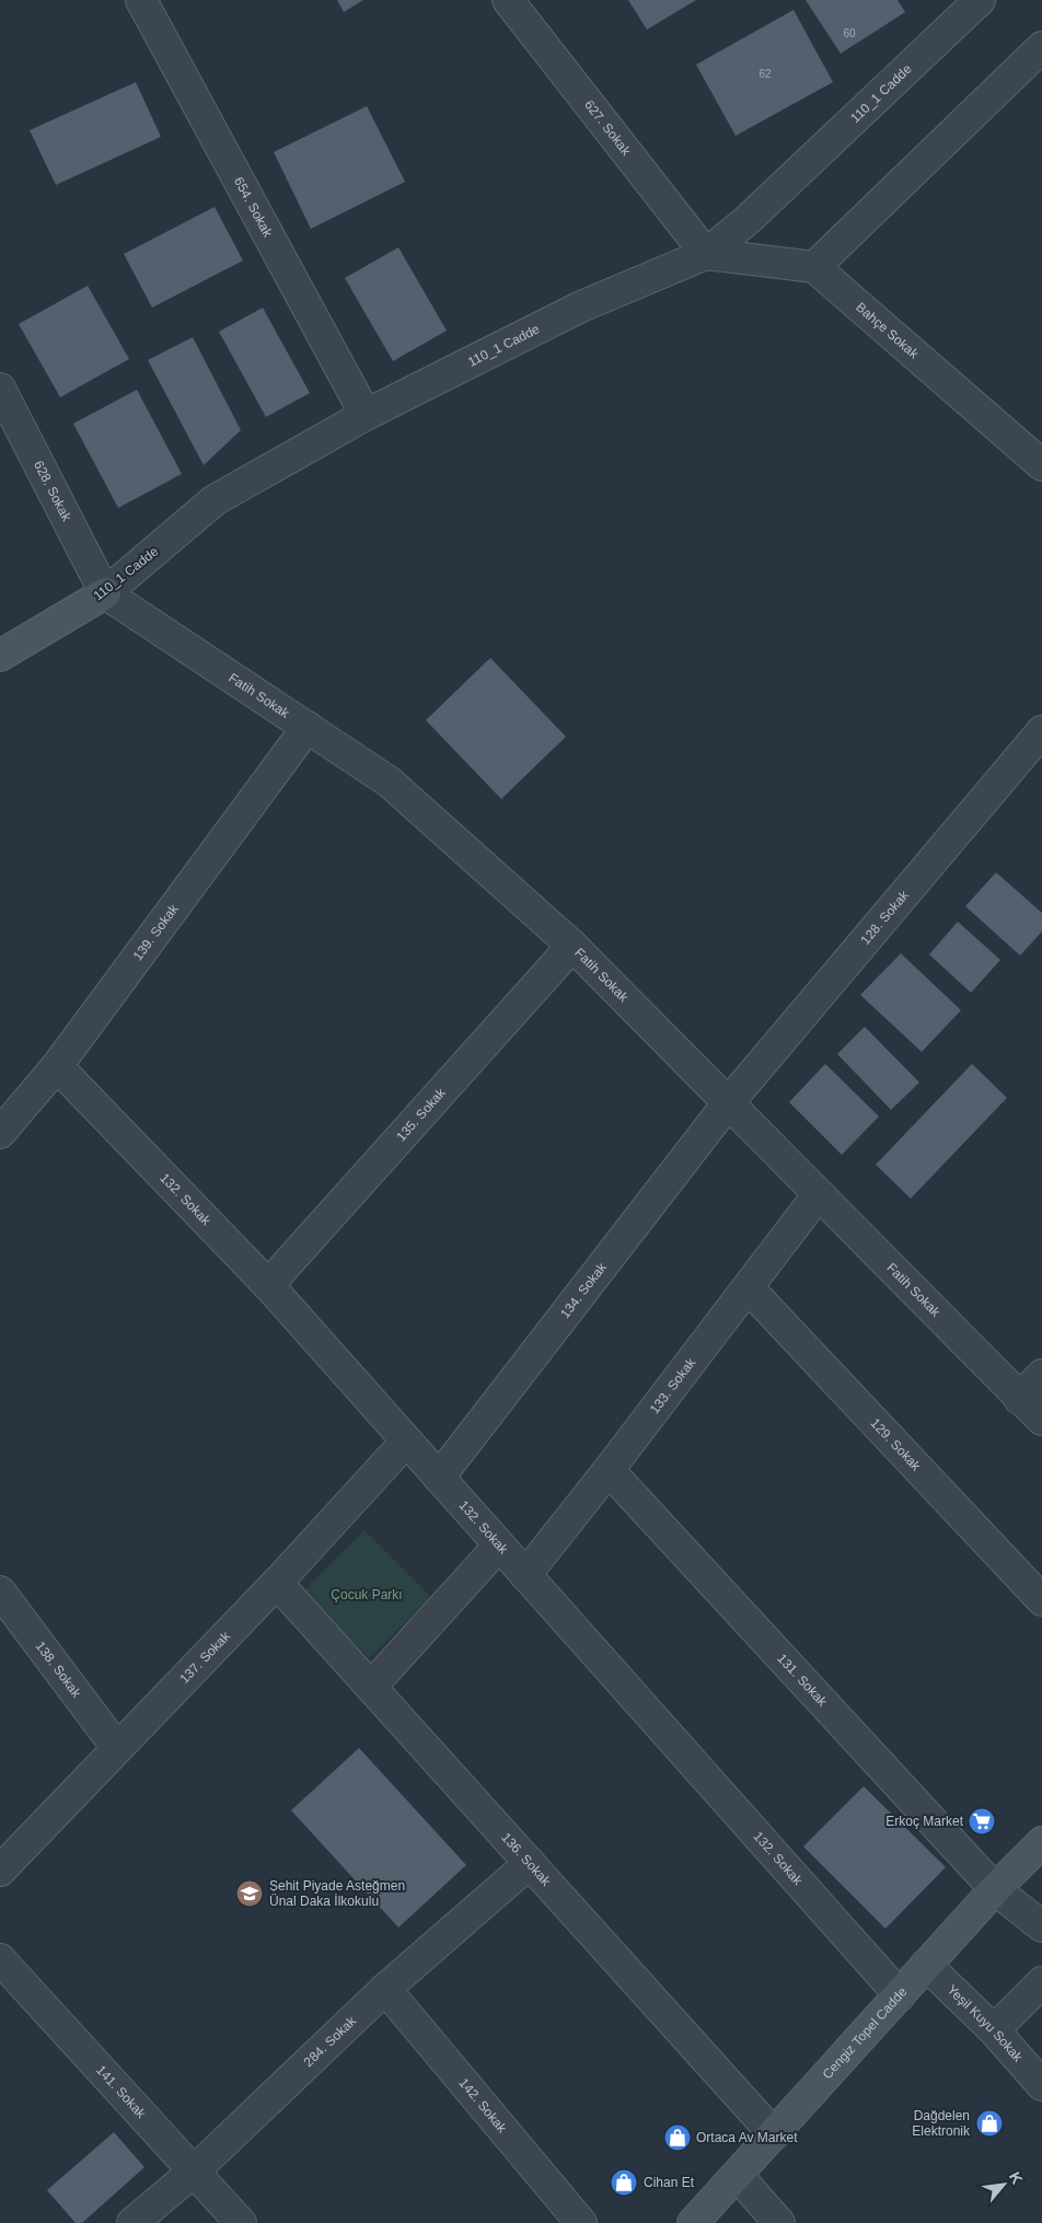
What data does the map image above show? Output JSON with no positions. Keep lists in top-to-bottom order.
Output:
{
  "streets": {
    "street": [
      "110_1 Cadde",
      "627. Sokak",
      "654. Sokak",
      "Bahçe Sokak",
      "628. Sokak",
      "Fatih Sokak",
      "128. Sokak",
      "139. Sokak",
      "135. Sokak",
      "132. Sokak",
      "134. Sokak",
      "133. Sokak",
      "129. Sokak",
      "137. Sokak",
      "138. Sokak",
      "131. Sokak",
      "136. Sokak",
      "Yeşil Kuyu Sokak",
      "Cengiz Topel Cadde",
      "284. Sokak",
      "141. Sokak",
      "142. Sokak"
    ]
  },
  "crossings": [
    ["110_1 Cadde", "627. Sokak"],
    ["110_1 Cadde", "654. Sokak"],
    ["110_1 Cadde", "628. Sokak"],
    ["110_1 Cadde", "Fatih Sokak"],
    ["628. Sokak", "Fatih Sokak"],
    ["Fatih Sokak", "128. Sokak"],
    ["Fatih Sokak", "139. Sokak"],
    ["Fatih Sokak", "135. Sokak"],
    ["Fatih Sokak", "134. Sokak"],
    ["Fatih Sokak", "133. Sokak"],
    ["128. Sokak", "134. Sokak"],
    ["139. Sokak", "132. Sokak"],
    ["135. Sokak", "132. Sokak"],
    ["132. Sokak", "134. Sokak"],
    ["132. Sokak", "133. Sokak"],
    ["132. Sokak", "137. Sokak"],
    ["132. Sokak", "Cengiz Topel Cadde"],
    ["133. Sokak", "129. Sokak"],
    ["133. Sokak", "131. Sokak"],
    ["137. Sokak", "138. Sokak"],
    ["137. Sokak", "136. Sokak"],
    ["131. Sokak", "Cengiz Topel Cadde"],
    ["136. Sokak", "Cengiz Topel Cadde"],
    ["136. Sokak", "284. Sokak"],
    ["Yeşil Kuyu Sokak", "Cengiz Topel Cadde"],
    ["284. Sokak", "141. Sokak"],
    ["284. Sokak", "142. Sokak"]
  ],
  "parks": ["Çocuk Parkı"],
  "places": {
    "supermarket": ["Erkoç Market"],
    "school or university": ["Şehit Piyade Asteğmen Ünal Daka İlkokulu"],
    "shop": ["Dağdelen Elektronik", "Ortaca Av Market", "Cihan Et"]
  },
  "house_numbers": ["60", "62"],
  "north": "top right"
}
